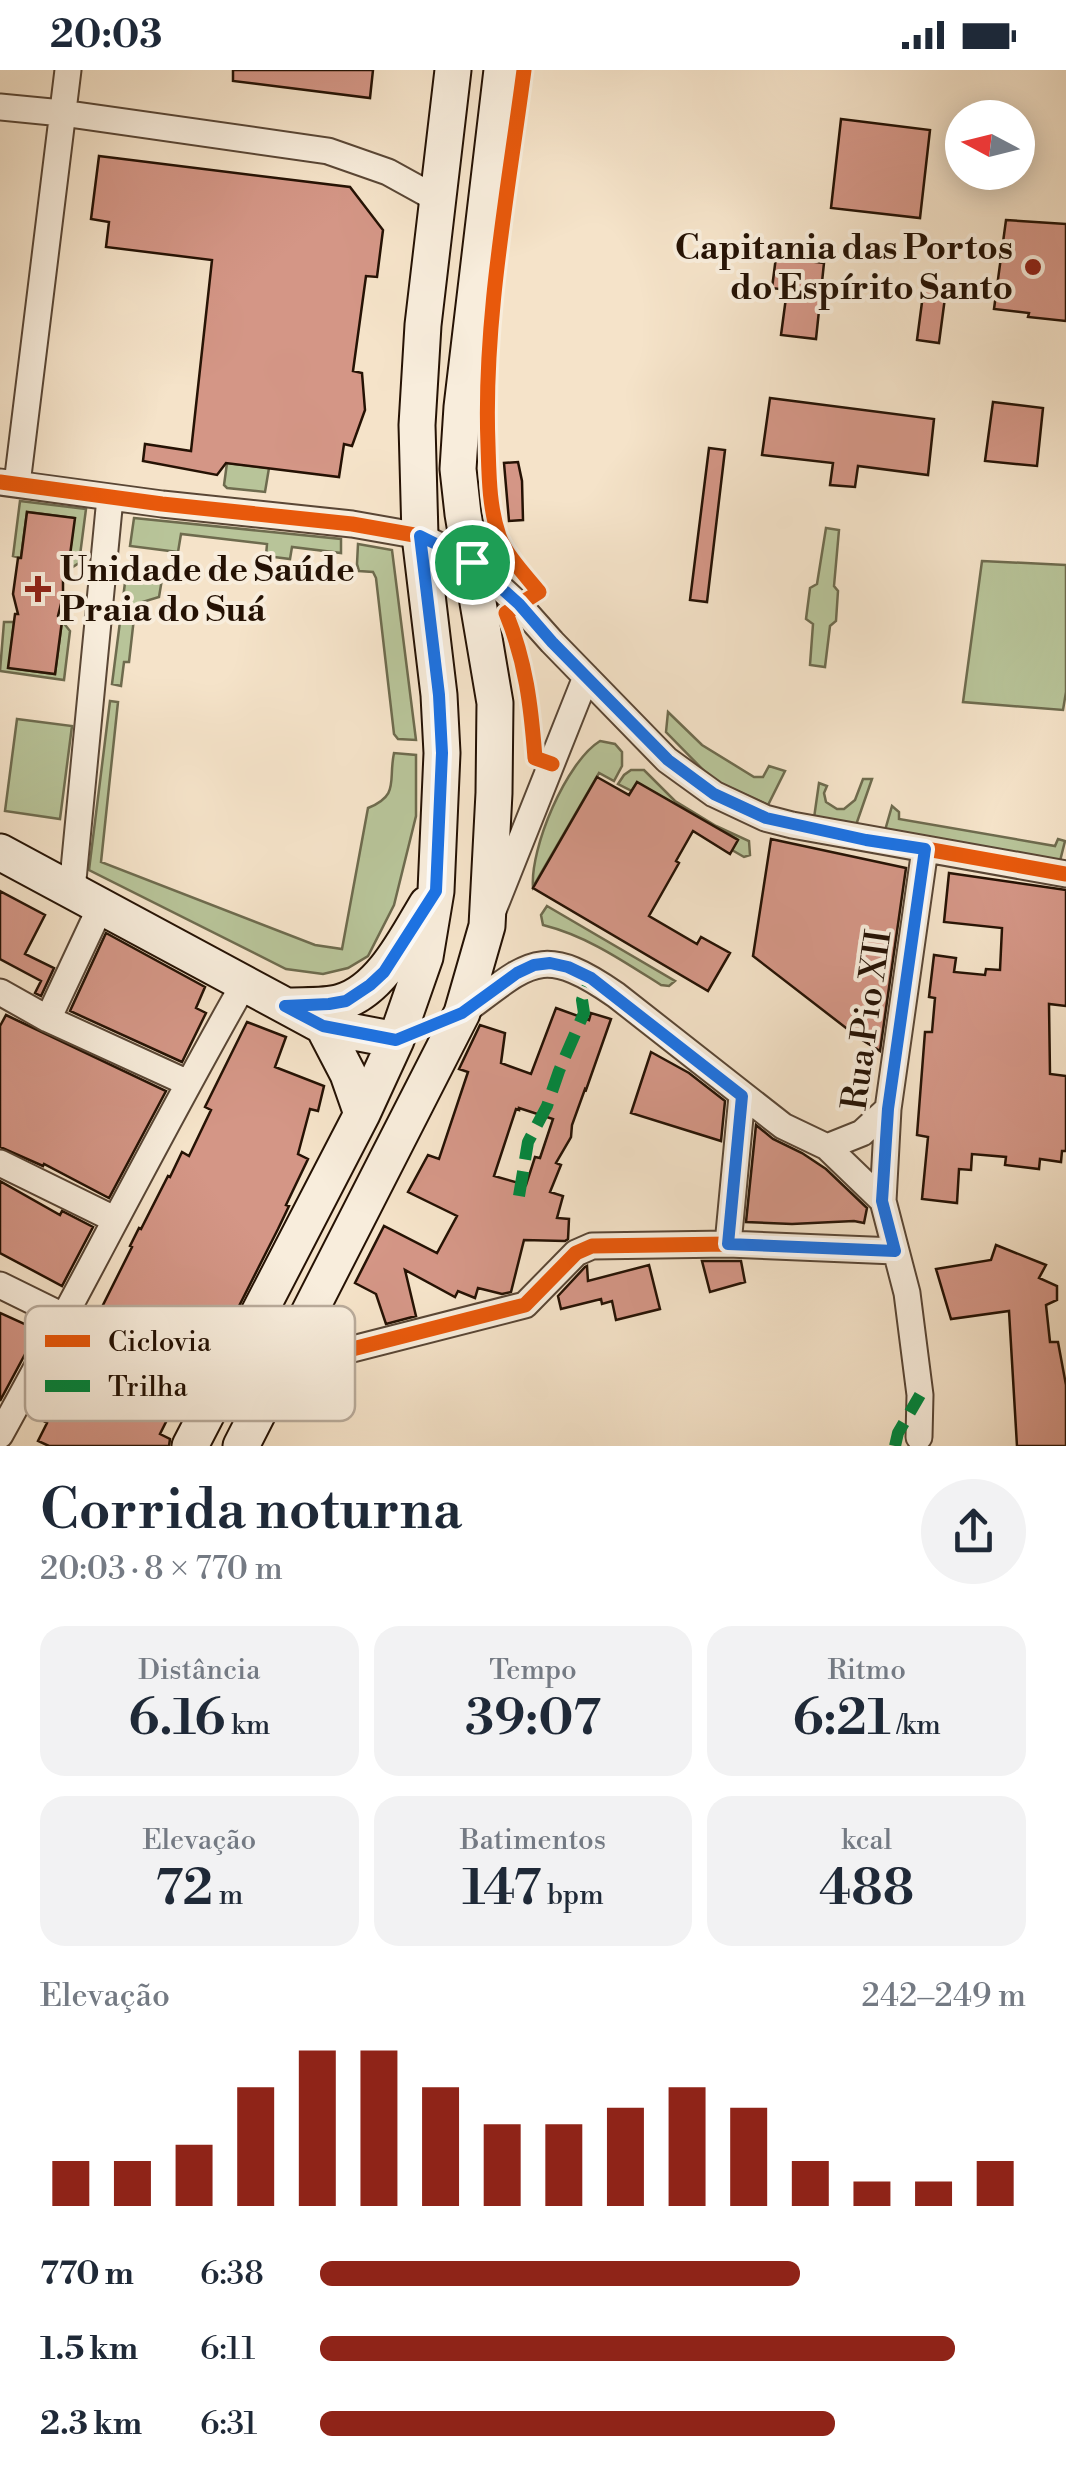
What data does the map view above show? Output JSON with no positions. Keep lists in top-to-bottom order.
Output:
{
  "streets": {
    "street": ["Rua Pio XII"]
  },
  "places": {
    "other": ["Capitania das Portos do Espírito Santo"],
    "health": ["Unidade de Saúde Praia do Suá"]
  },
  "legend": ["Ciclovia", "Trilha"],
  "north": "left",
  "page": {
    "status": "20:03",
    "heading": ["Corrida noturna", "20:03 · 8 × 770 m"],
    "stats": [
      ["Distância", "6.16 km"],
      ["Tempo", "39:07"],
      ["Ritmo", "6:21 /km"],
      ["Elevação", "72 m"],
      ["Batimentos", "147 bpm"],
      ["kcal", "488"]
    ],
    "chart": ["Elevação", "242–249 m"],
    "list": [
      {
        "name": "770 m",
        "note": "6:38"
      },
      {
        "name": "1.5 km",
        "note": "6:11"
      },
      {
        "name": "2.3 km",
        "note": "6:31"
      }
    ]
  }
}
